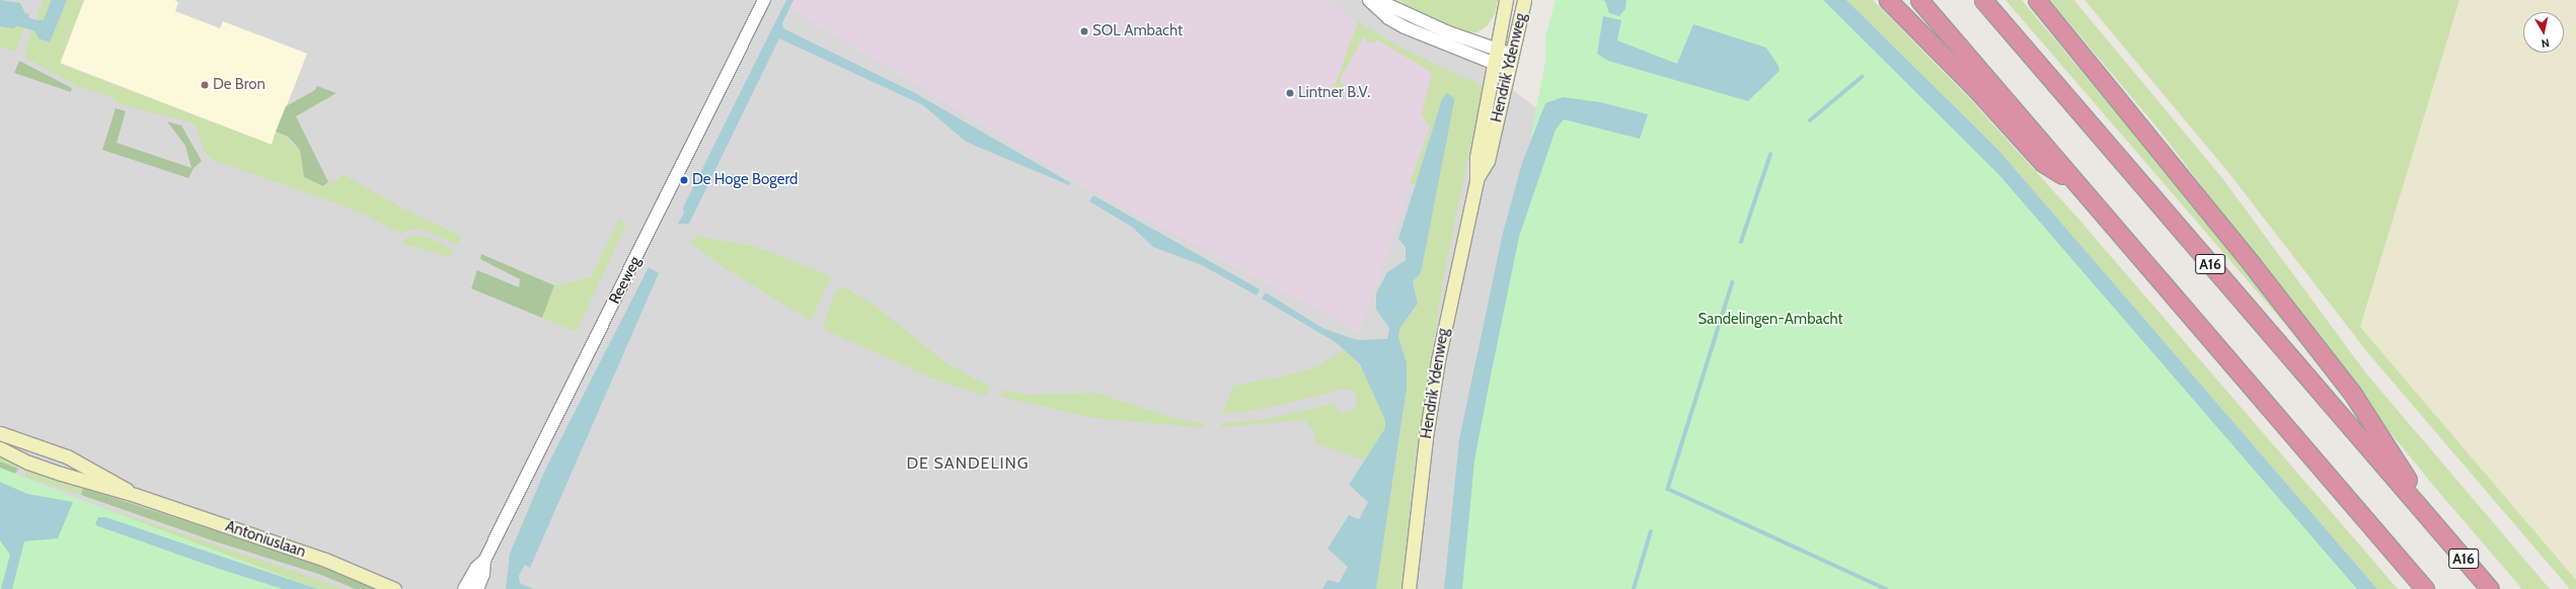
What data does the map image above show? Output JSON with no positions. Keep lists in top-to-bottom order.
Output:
{
  "streets": {
    "highway": ["A16"],
    "main road": ["Hendrik Ydenweg", "Antoniuslaan"],
    "street": ["Reeweg"]
  },
  "districts": ["DE SANDELING"],
  "parks": ["Sandelingen-Ambacht"],
  "places": [
    "SOL Ambacht",
    "De Bron",
    "Lintner B.V.",
    "De Hoge Bogerd"
  ],
  "north": "bottom"
}
